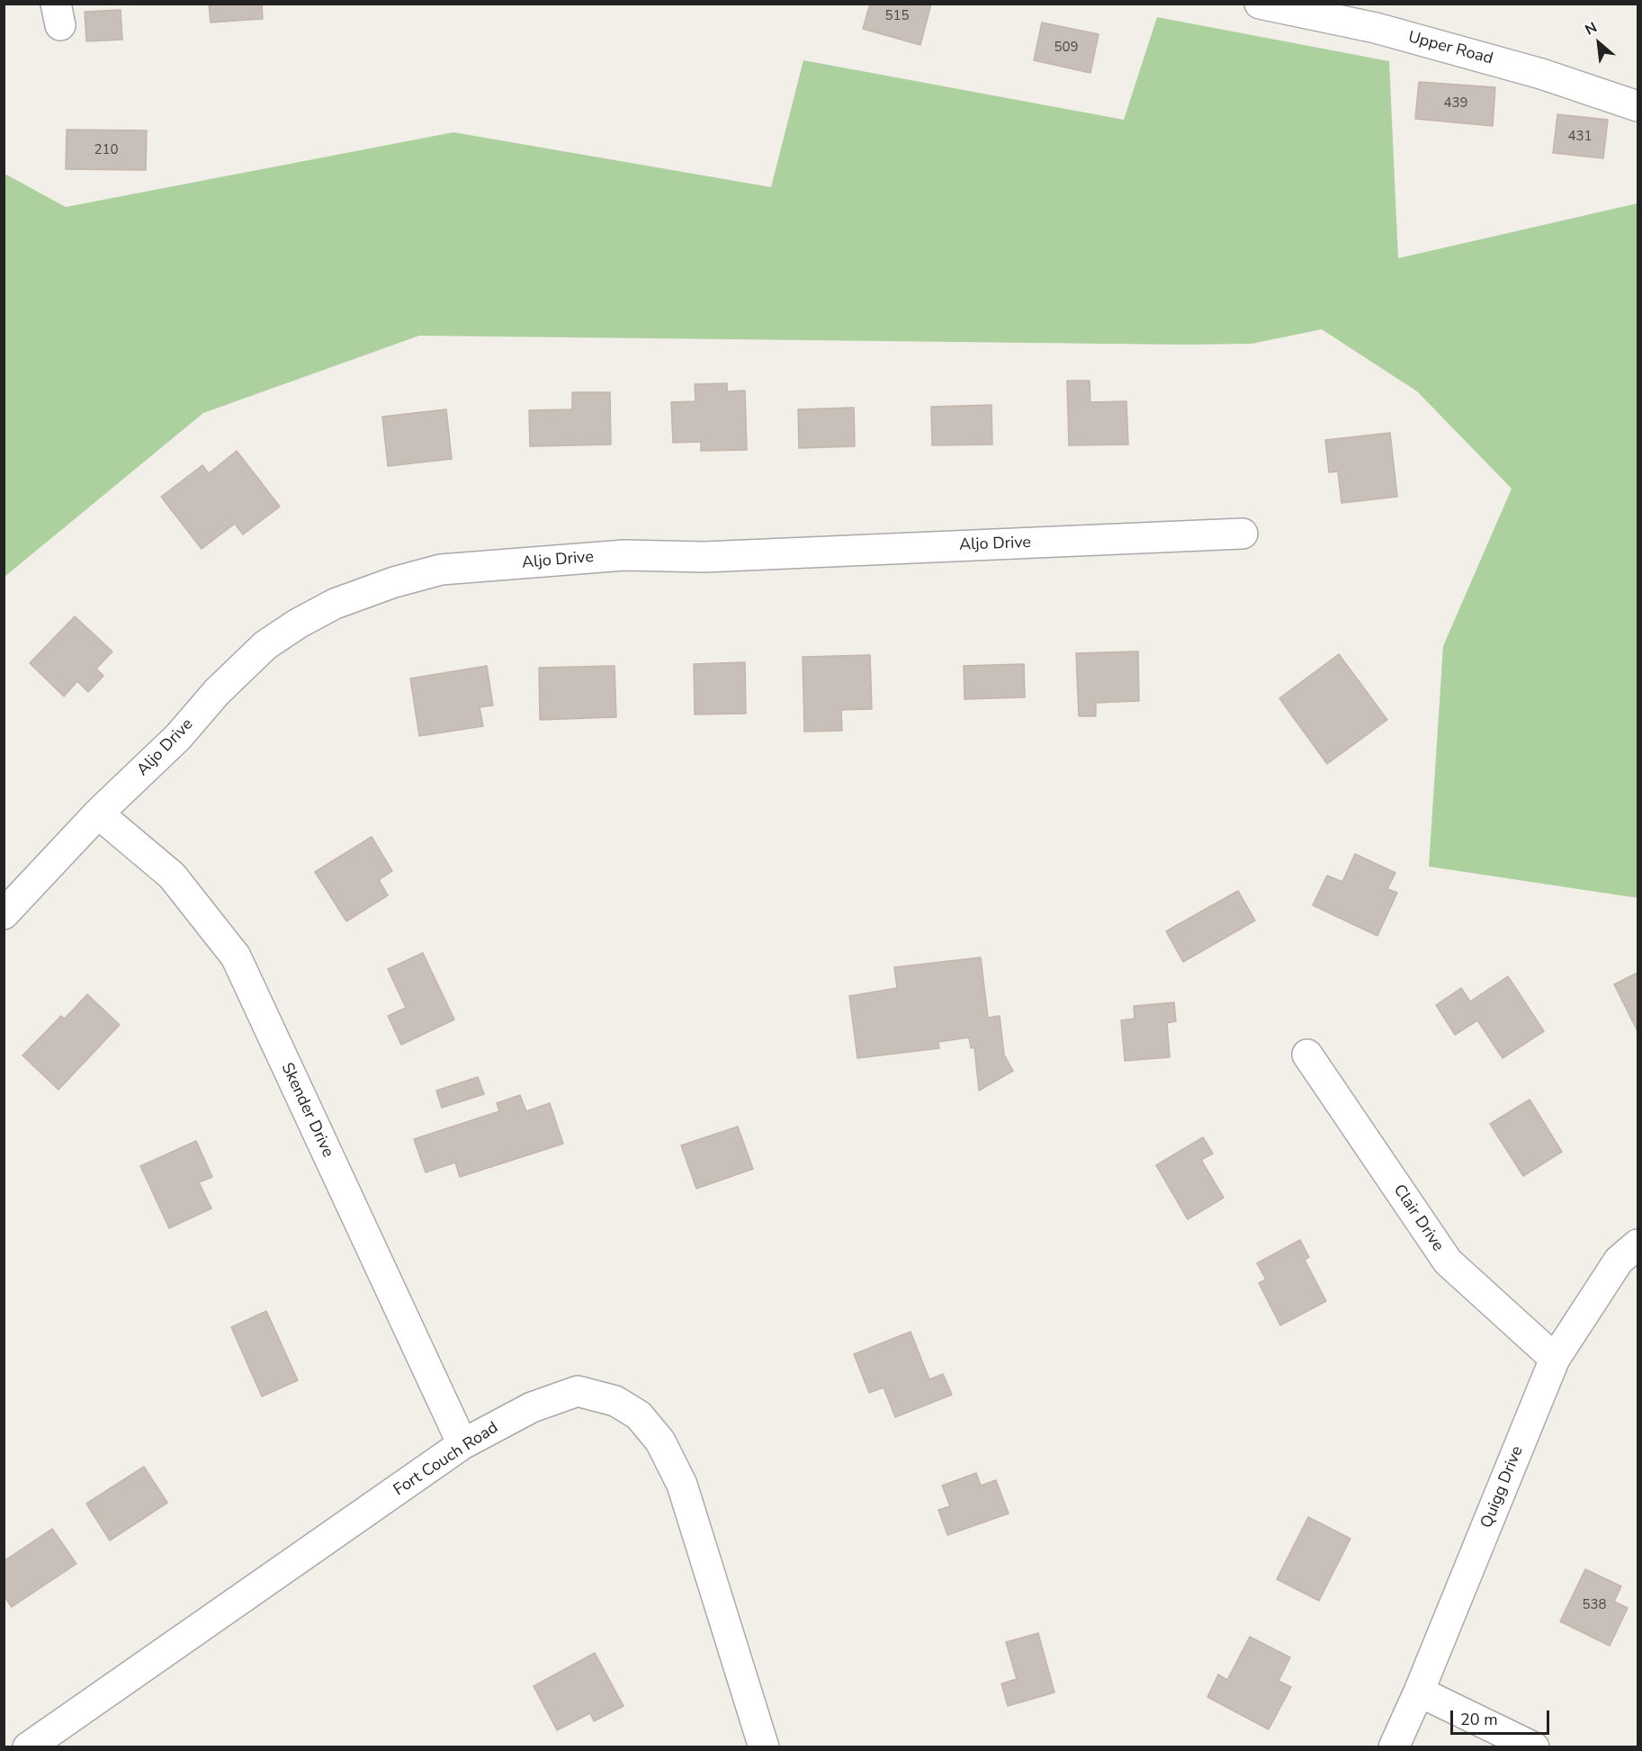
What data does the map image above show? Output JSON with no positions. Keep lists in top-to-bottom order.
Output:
{
  "streets": {
    "street": [
      "Upper Road",
      "Aljo Drive",
      "Skender Drive",
      "Clair Drive",
      "Fort Couch Road",
      "Quigg Drive"
    ]
  },
  "crossings": [
    ["Aljo Drive", "Skender Drive"],
    ["Skender Drive", "Fort Couch Road"],
    ["Clair Drive", "Quigg Drive"]
  ],
  "house_numbers": [
    "515",
    "509",
    "439",
    "431",
    "210",
    "538"
  ],
  "scale_bar": "20 m",
  "north": "top left"
}
